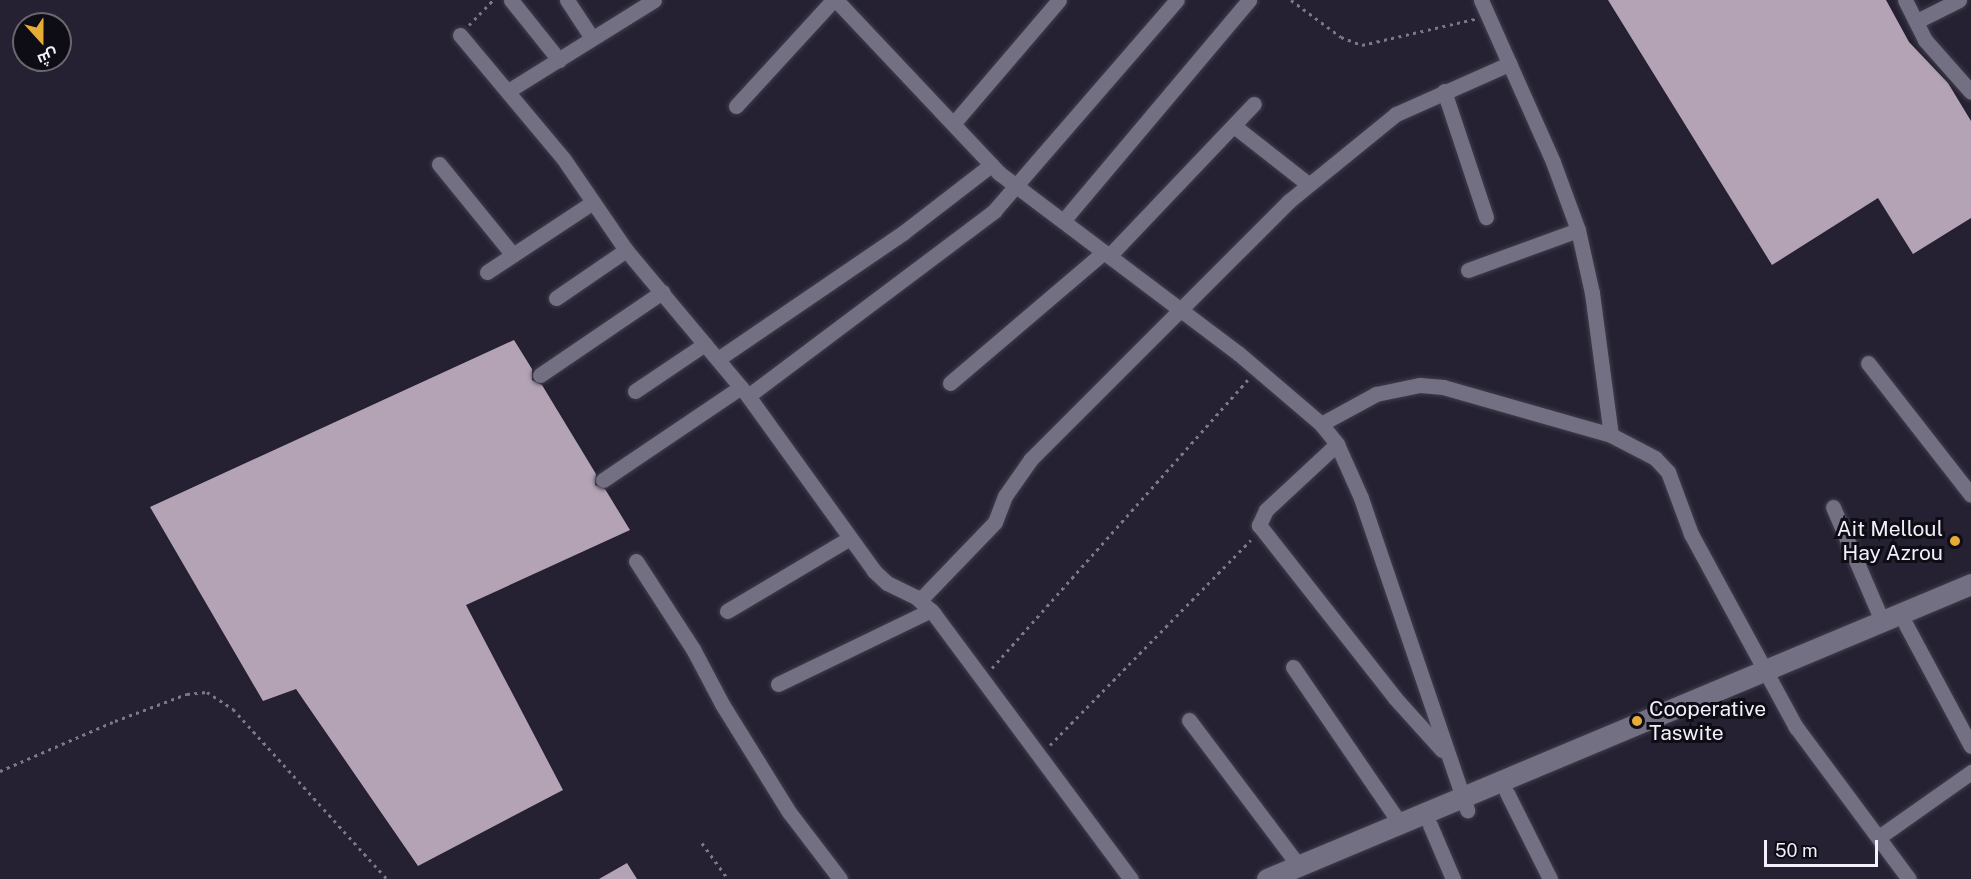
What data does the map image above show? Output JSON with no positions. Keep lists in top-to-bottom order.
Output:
{
  "places": ["Ait Melloul Hay Azrou", "Cooperative Taswite"],
  "scale_bar": "50 m",
  "north": "bottom"
}
